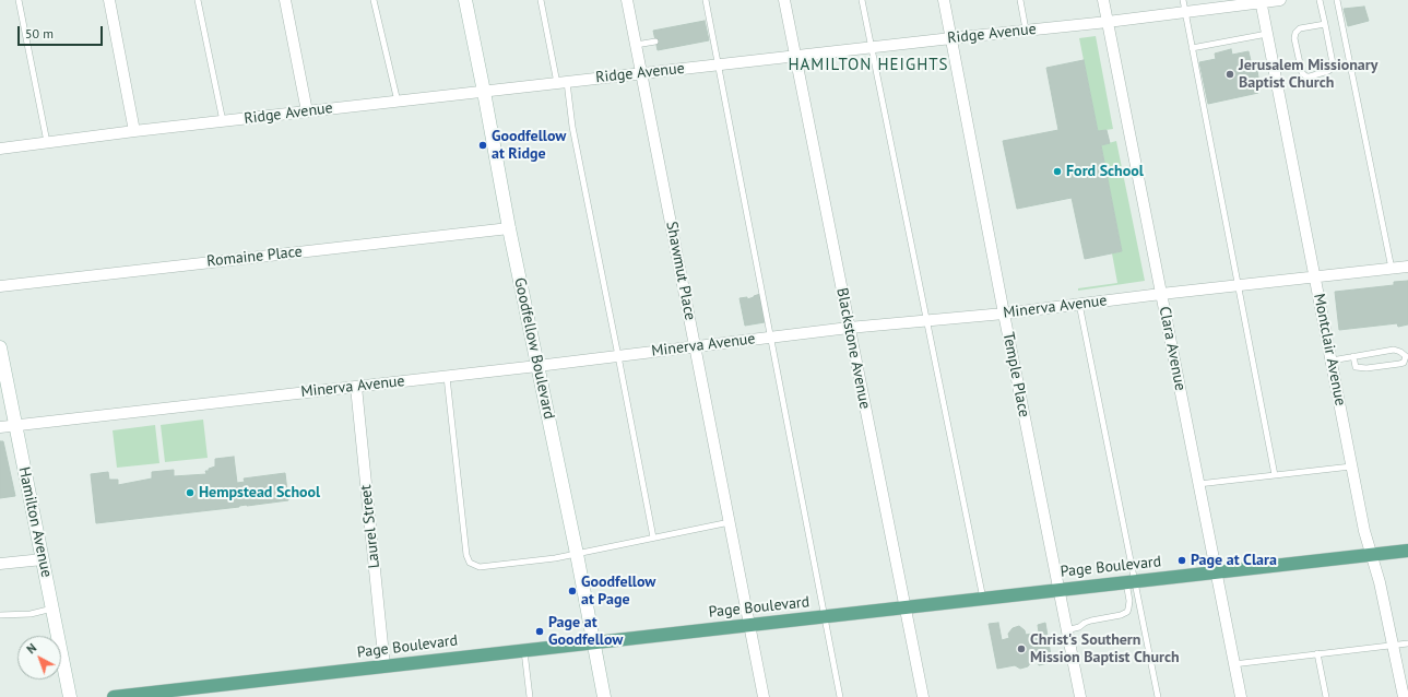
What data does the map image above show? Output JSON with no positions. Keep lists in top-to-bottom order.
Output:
{
  "streets": {
    "main road": ["Goodfellow Boulevard", "Hamilton Avenue", "Page Boulevard"],
    "street": [
      "Ridge Avenue",
      "Romaine Place",
      "Shawmut Place",
      "Minerva Avenue",
      "Blackstone Avenue",
      "Clara Avenue",
      "Montclair Avenue",
      "Temple Place",
      "Laurel Street"
    ]
  },
  "crossings": [
    ["Ridge Avenue", "Shawmut Place"],
    ["Ridge Avenue", "Goodfellow Boulevard"],
    ["Ridge Avenue", "Blackstone Avenue"],
    ["Ridge Avenue", "Clara Avenue"],
    ["Ridge Avenue", "Montclair Avenue"],
    ["Ridge Avenue", "Temple Place"],
    ["Romaine Place", "Goodfellow Boulevard"],
    ["Shawmut Place", "Minerva Avenue"],
    ["Shawmut Place", "Page Boulevard"],
    ["Minerva Avenue", "Goodfellow Boulevard"],
    ["Minerva Avenue", "Blackstone Avenue"],
    ["Minerva Avenue", "Clara Avenue"],
    ["Minerva Avenue", "Montclair Avenue"],
    ["Minerva Avenue", "Temple Place"],
    ["Minerva Avenue", "Hamilton Avenue"],
    ["Minerva Avenue", "Laurel Street"],
    ["Goodfellow Boulevard", "Page Boulevard"],
    ["Blackstone Avenue", "Page Boulevard"],
    ["Clara Avenue", "Page Boulevard"],
    ["Montclair Avenue", "Page Boulevard"],
    ["Temple Place", "Page Boulevard"],
    ["Laurel Street", "Page Boulevard"]
  ],
  "districts": ["HAMILTON HEIGHTS"],
  "places": [
    "Jerusalem Missionary Baptist Church",
    "Goodfellow at Ridge",
    "Ford School",
    "Hempstead School",
    "Page at Clara",
    "Goodfellow at Page",
    "Page at Goodfellow",
    "Christ's Southern Mission Baptist Church"
  ],
  "scale_bar": "50 m",
  "north": "top left"
}
